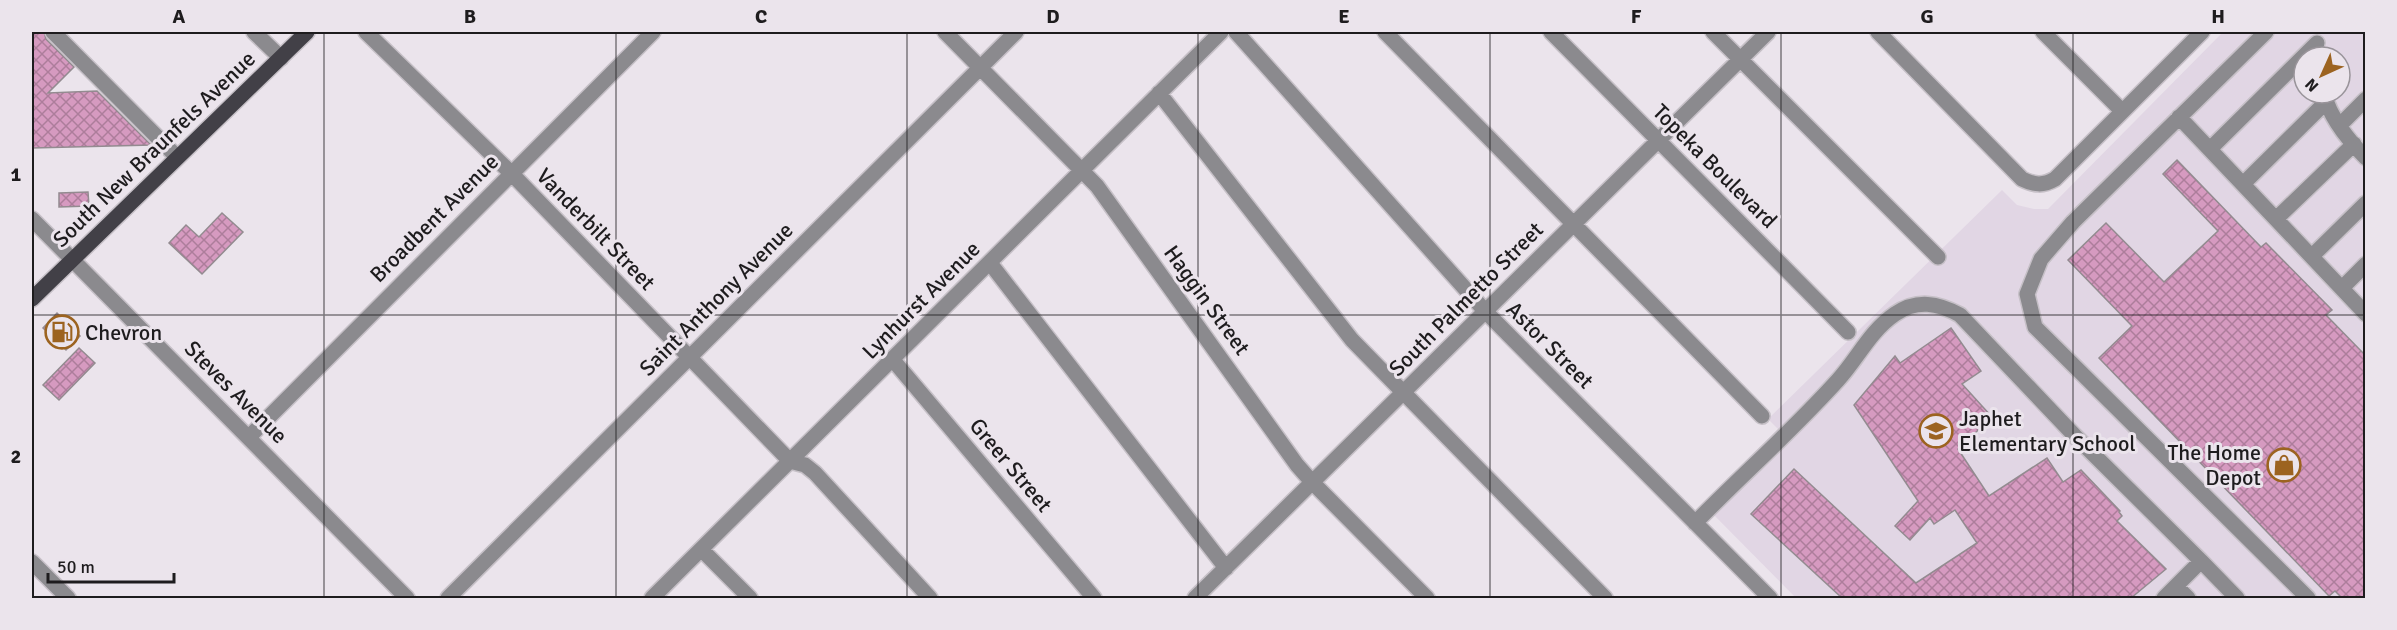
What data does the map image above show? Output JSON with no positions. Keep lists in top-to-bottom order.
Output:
{
  "streets": {
    "main road": ["South New Braunfels Avenue"],
    "street": [
      "Topeka Boulevard",
      "Broadbent Avenue",
      "Vanderbilt Street",
      "Saint Anthony Avenue",
      "South Palmetto Street",
      "Lynhurst Avenue",
      "Haggin Street",
      "Astor Street",
      "Steves Avenue",
      "Greer Street"
    ]
  },
  "crossings": [
    ["South New Braunfels Avenue", "Steves Avenue"],
    ["Topeka Boulevard", "South Palmetto Street"],
    ["Broadbent Avenue", "Vanderbilt Street"],
    ["Broadbent Avenue", "Steves Avenue"],
    ["Vanderbilt Street", "Saint Anthony Avenue"],
    ["Vanderbilt Street", "Lynhurst Avenue"],
    ["Saint Anthony Avenue", "Haggin Street"],
    ["South Palmetto Street", "Haggin Street"],
    ["South Palmetto Street", "Astor Street"],
    ["Lynhurst Avenue", "Haggin Street"],
    ["Lynhurst Avenue", "Greer Street"]
  ],
  "places": {
    "fuel station": ["Chevron"],
    "school or university": ["Japhet Elementary School"],
    "shop": ["The Home Depot"]
  },
  "scale_bar": "50 m",
  "north": "bottom left",
  "grid": {
    "columns": [
      "A",
      "B",
      "C",
      "D",
      "E",
      "F",
      "G",
      "H"
    ],
    "rows": ["1", "2"]
  }
}
